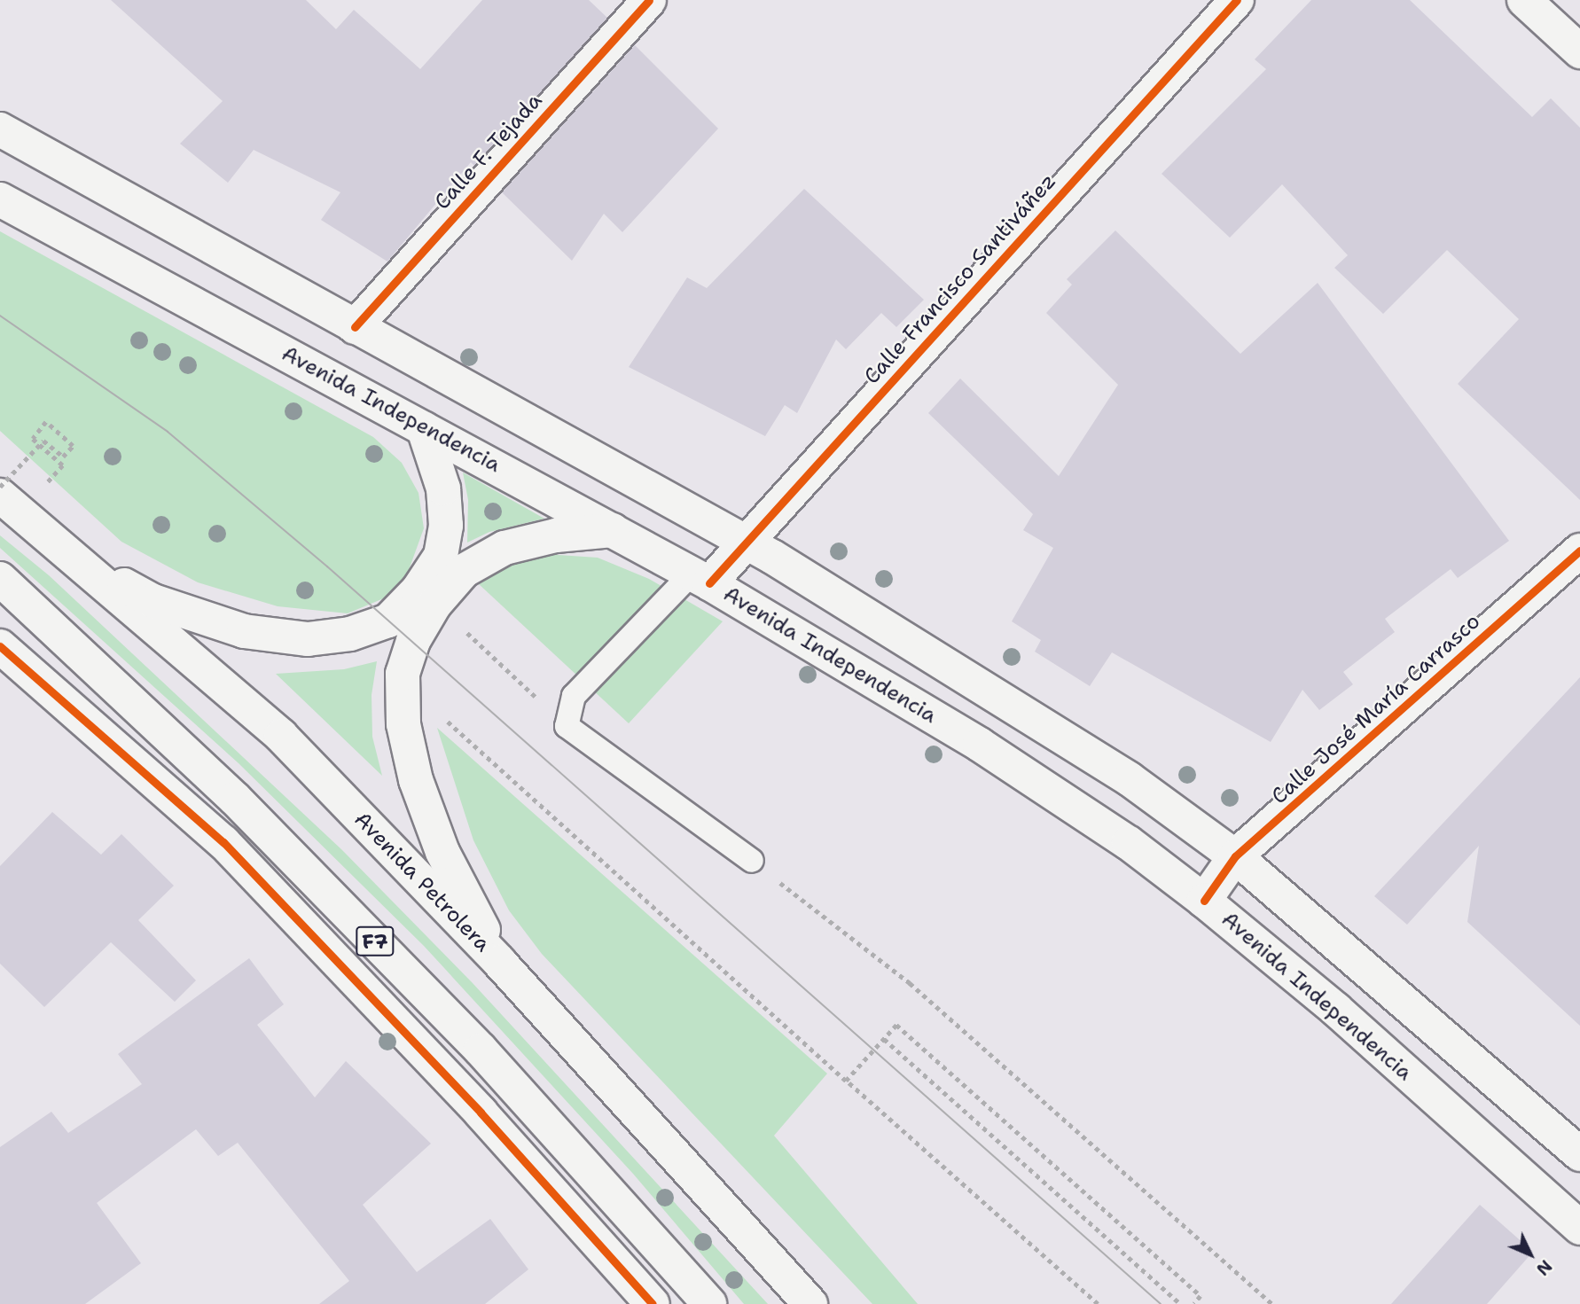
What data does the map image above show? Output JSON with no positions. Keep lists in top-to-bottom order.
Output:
{
  "streets": {
    "main road": [
      "Calle F. Tejada",
      "Calle Francisco Santiváñez",
      "Avenida Independencia",
      "Calle José María Carrasco",
      "Avenida Petrolera",
      "F7"
    ]
  },
  "crossings": [
    ["Calle Francisco Santiváñez", "Avenida Independencia"],
    ["Avenida Independencia", "Calle José María Carrasco"]
  ],
  "north": "bottom right"
}
